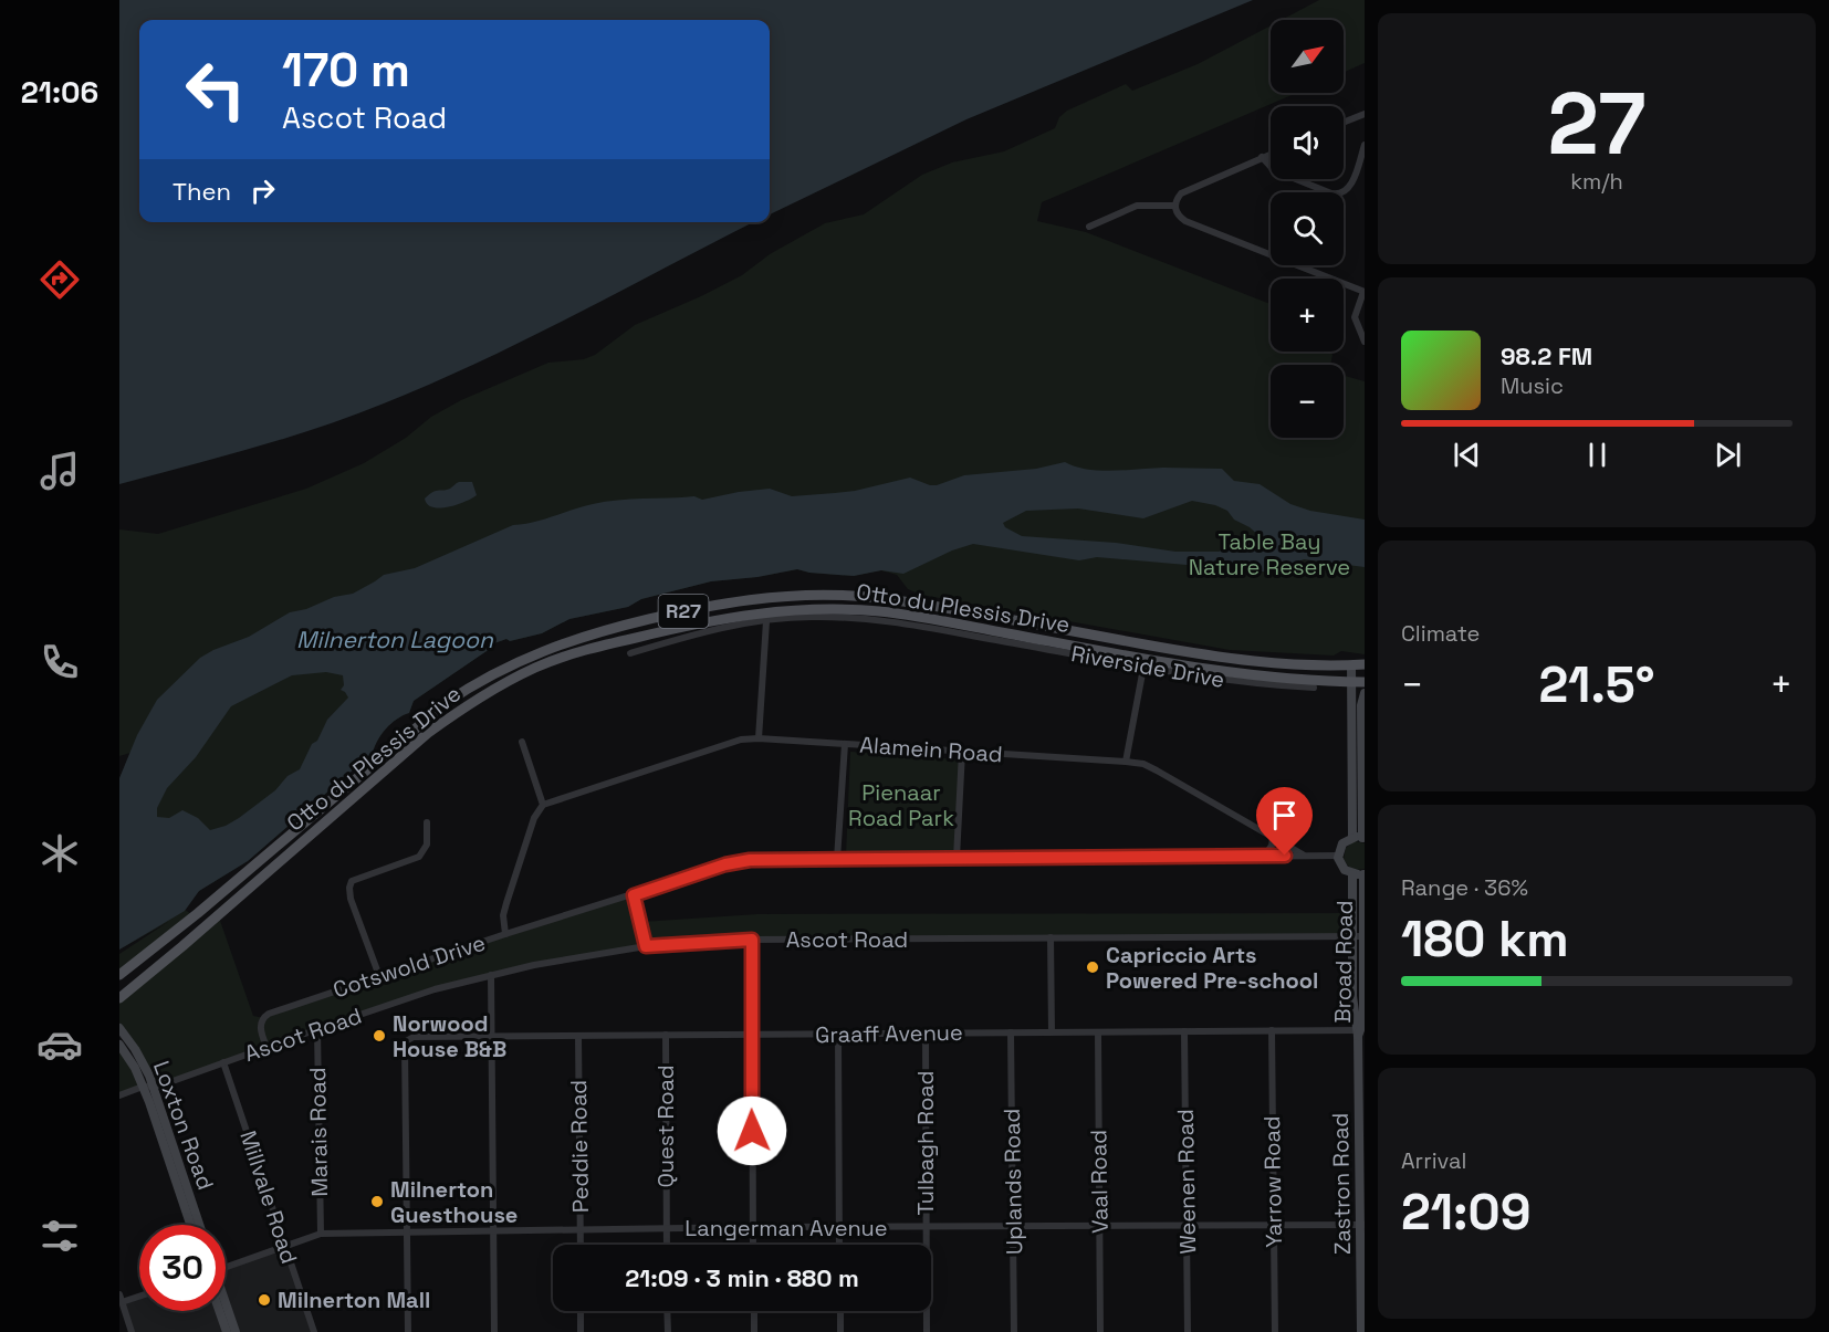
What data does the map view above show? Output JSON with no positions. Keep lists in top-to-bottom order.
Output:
{
  "streets": {
    "main road": ["Otto du Plessis Drive", "R27"],
    "street": [
      "Riverside Drive",
      "Alamein Road",
      "Ascot Road",
      "Broad Road",
      "Cotswold Drive",
      "Graaff Avenue",
      "Loxton Road",
      "Quest Road",
      "Marais Road",
      "Tulbagh Road",
      "Peddie Road",
      "Uplands Road",
      "Vaal Road",
      "Weenen Road",
      "Yarrow Road",
      "Zastron Road",
      "Millvale Road",
      "Langerman Avenue"
    ]
  },
  "crossings": [
    ["Alamein Road", "Cotswold Drive"],
    ["Ascot Road", "Broad Road"],
    ["Ascot Road", "Cotswold Drive"],
    ["Ascot Road", "Loxton Road"],
    ["Ascot Road", "Marais Road"],
    ["Ascot Road", "Millvale Road"],
    ["Broad Road", "Graaff Avenue"],
    ["Broad Road", "Zastron Road"],
    ["Graaff Avenue", "Quest Road"],
    ["Graaff Avenue", "Tulbagh Road"],
    ["Graaff Avenue", "Peddie Road"],
    ["Graaff Avenue", "Uplands Road"],
    ["Graaff Avenue", "Vaal Road"],
    ["Graaff Avenue", "Weenen Road"],
    ["Graaff Avenue", "Yarrow Road"],
    ["Graaff Avenue", "Zastron Road"],
    ["Graaff Avenue", "Langerman Avenue"],
    ["Quest Road", "Langerman Avenue"],
    ["Marais Road", "Langerman Avenue"],
    ["Tulbagh Road", "Langerman Avenue"],
    ["Peddie Road", "Langerman Avenue"],
    ["Uplands Road", "Langerman Avenue"],
    ["Vaal Road", "Langerman Avenue"],
    ["Weenen Road", "Langerman Avenue"],
    ["Yarrow Road", "Langerman Avenue"],
    ["Zastron Road", "Langerman Avenue"],
    ["Millvale Road", "Langerman Avenue"]
  ],
  "water": ["Milnerton Lagoon"],
  "parks": ["Table Bay Nature Reserve", "Pienaar Road Park"],
  "places": [
    "Capriccio Arts Powered Pre-school",
    "Norwood House B&B",
    "Milnerton Guesthouse",
    "Milnerton Mall"
  ],
  "north": "top right",
  "page": {
    "tabs": "21:06",
    "tile": [
      ["27", "km/h"],
      "Climate",
      ["Range · 36%", "180 km"],
      ["Arrival", "21:09"]
    ],
    "map_buttons": ["+", "−"],
    "turn": ["170 m", "Ascot Road"],
    "then": "Then",
    "song": ["98.2 FM", "Music"],
    "heat": ["−", "21.5°", "+"],
    "limit": "30",
    "trip": "21:09 · 3 min · 880 m"
  }
}
